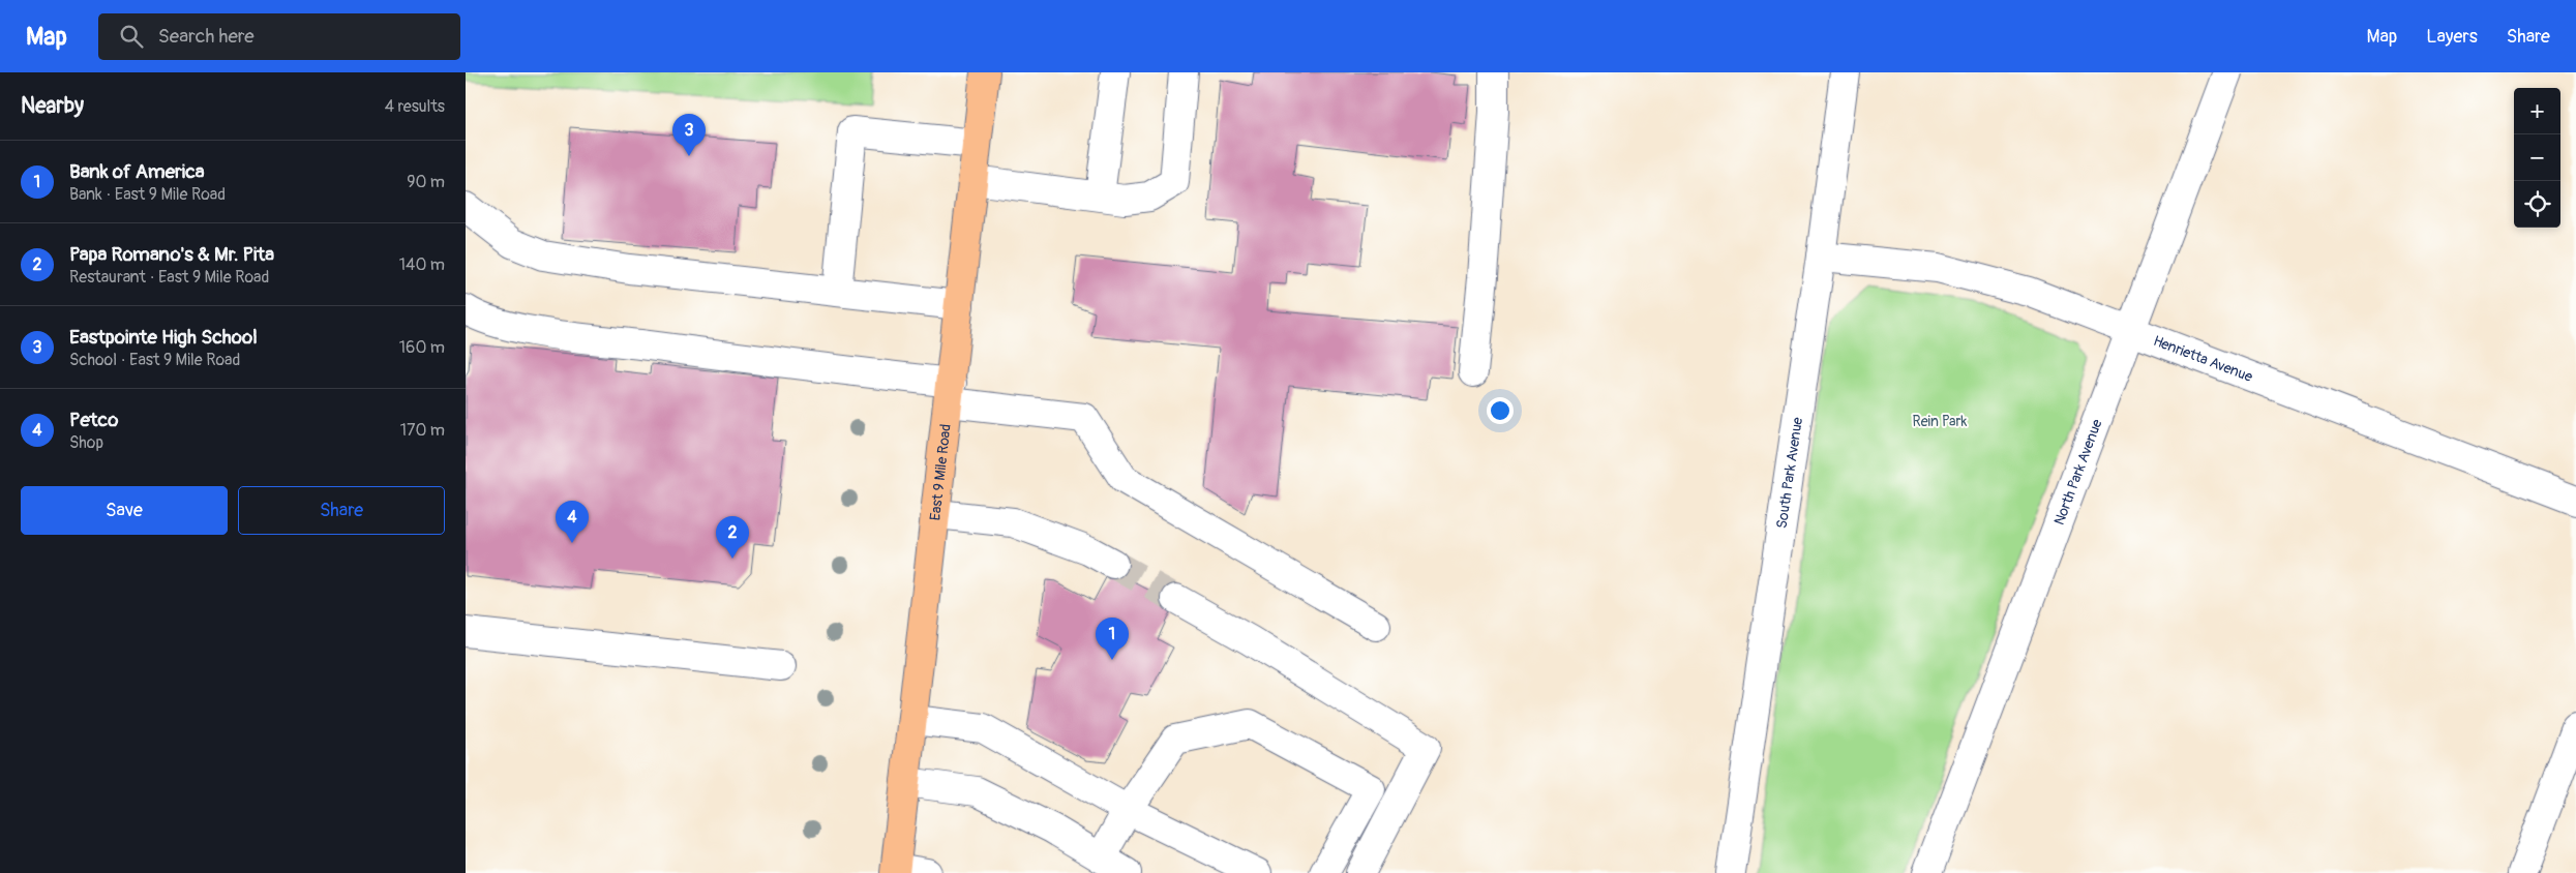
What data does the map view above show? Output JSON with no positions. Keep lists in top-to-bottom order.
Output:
{
  "streets": {
    "main road": ["East 9 Mile Road"],
    "street": ["Henrietta Avenue", "South Park Avenue", "North Park Avenue"]
  },
  "crossings": [
    ["Henrietta Avenue", "South Park Avenue"],
    ["Henrietta Avenue", "North Park Avenue"]
  ],
  "parks": ["Rein Park"],
  "page": {
    "header": "Map",
    "search": "Search here",
    "nav": ["Map", "Layers", "Share"],
    "heading": ["Nearby", "4 results"],
    "map_buttons": ["+", "−"],
    "pins": [
      "3",
      "4",
      "2",
      "1"
    ],
    "list": [
      {
        "mark": "1",
        "name": "Bank of America",
        "note": "Bank · East 9 Mile Road",
        "value": "90 m"
      },
      {
        "mark": "2",
        "name": "Papa Romano's & Mr. Pita",
        "note": "Restaurant · East 9 Mile Road",
        "value": "140 m"
      },
      {
        "mark": "3",
        "name": "Eastpointe High School",
        "note": "School · East 9 Mile Road",
        "value": "160 m"
      },
      {
        "mark": "4",
        "name": "Petco",
        "note": "Shop",
        "value": "170 m"
      }
    ],
    "buttons": ["Save", "Share"]
  }
}
